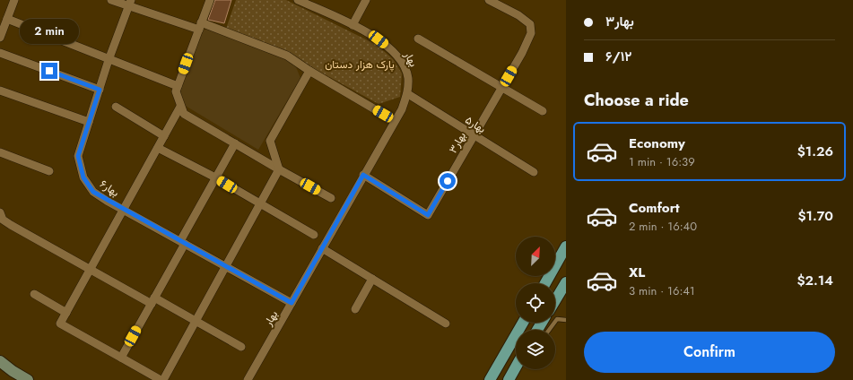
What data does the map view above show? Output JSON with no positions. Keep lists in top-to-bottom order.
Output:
{
  "streets": {
    "street": [
      "بهار",
      "بهار۵",
      "بهار۳",
      "بهار۶"
    ]
  },
  "crossings": [
    ["بهار", "بهار۵"],
    ["بهار", "بهار۳"],
    ["بهار", "بهار۶"],
    ["بهار۵", "بهار۳"]
  ],
  "parks": ["پارک هزار دستان"],
  "north": "top right",
  "page": {
    "banner": ["بهار۳", "۶/۱۲"],
    "bubble": "2 min",
    "heading": "Choose a ride",
    "list": [
      {
        "name": "Economy",
        "note": "1 min · 16:39",
        "value": "$1.26"
      },
      {
        "name": "Comfort",
        "note": "2 min · 16:40",
        "value": "$1.70"
      },
      {
        "name": "XL",
        "note": "3 min · 16:41",
        "value": "$2.14"
      }
    ],
    "buttons": "Confirm"
  }
}
